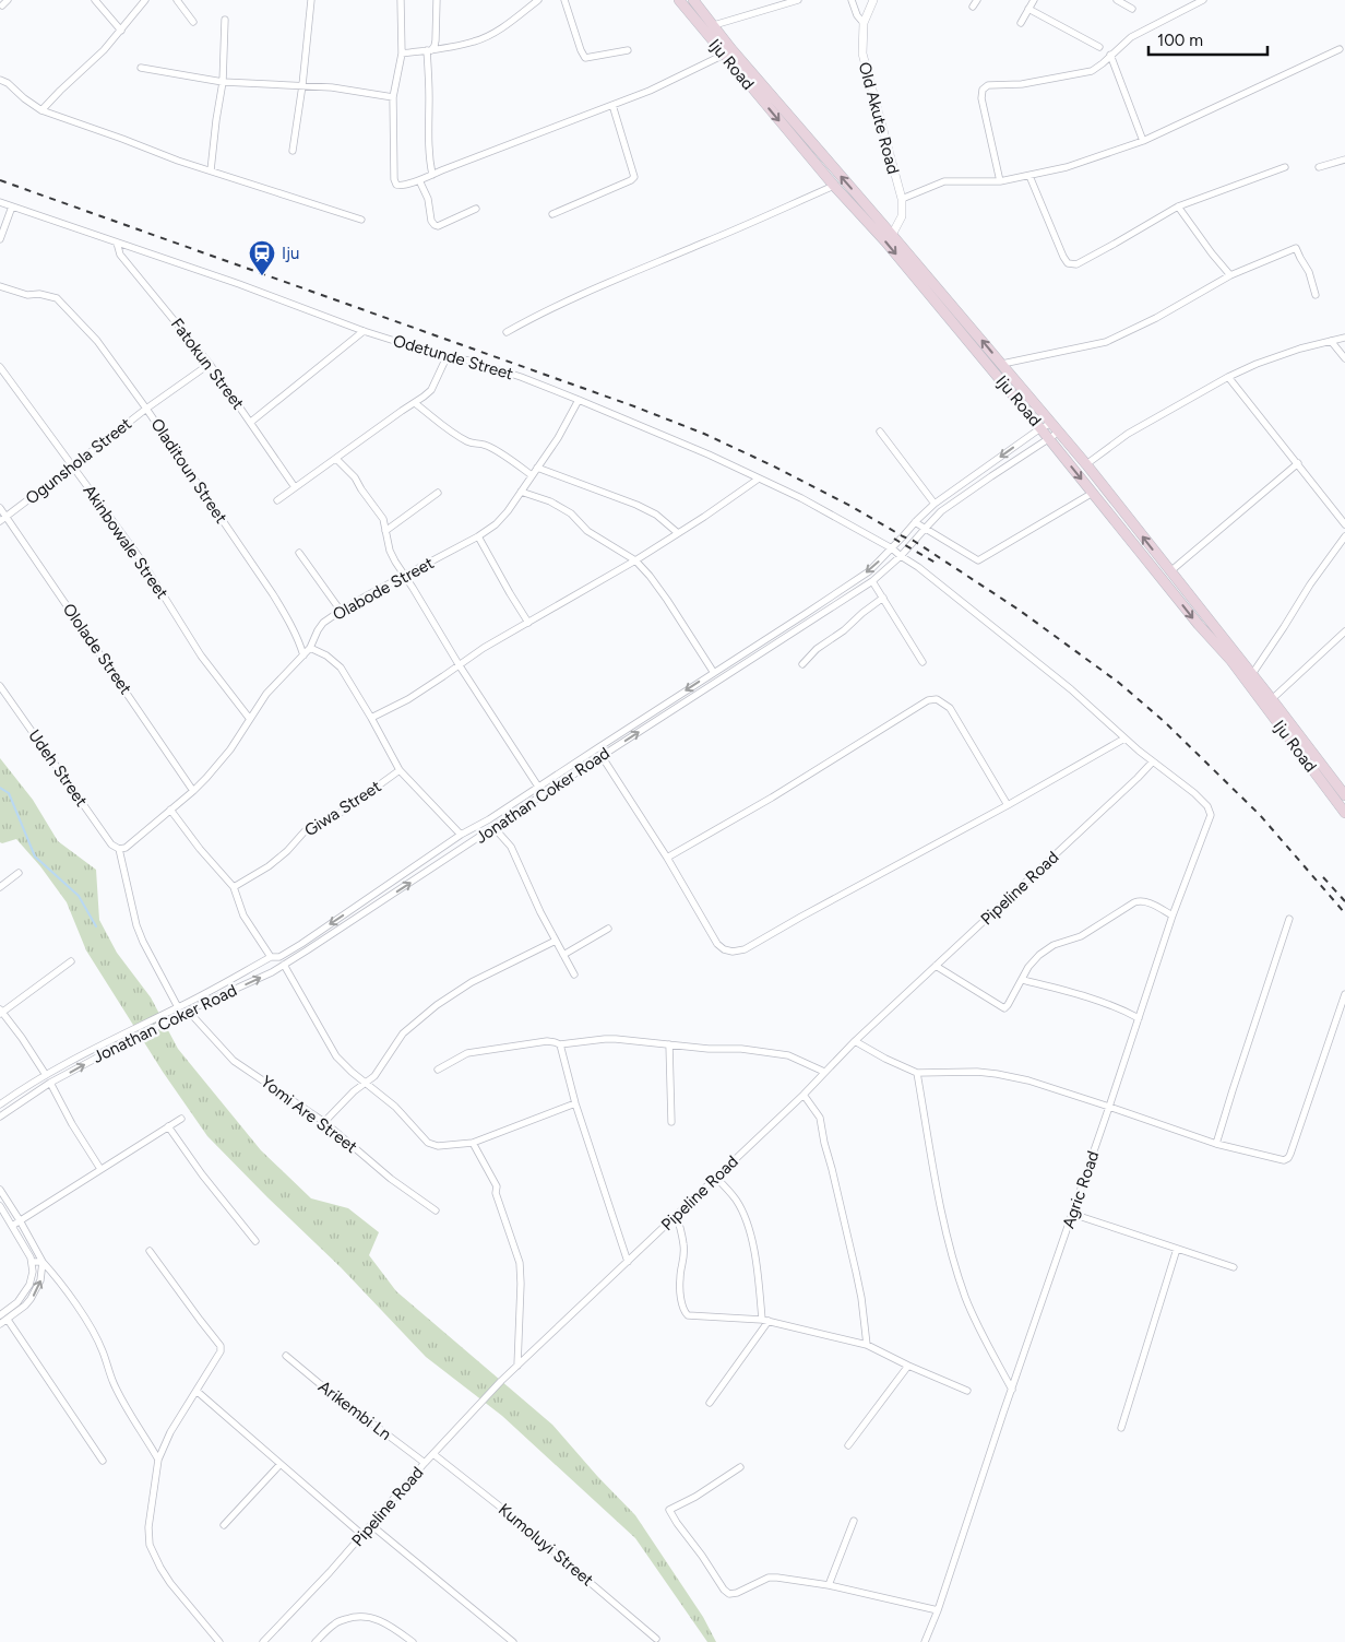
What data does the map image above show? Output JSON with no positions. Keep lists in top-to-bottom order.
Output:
{
  "streets": {
    "main road": ["Iju Road"],
    "street": [
      "Old Akute Road",
      "Odetunde Street",
      "Fatokun Street",
      "Ogunshola Street",
      "Oladitoun Street",
      "Akinbowale Street",
      "Olabode Street",
      "Ololade Street",
      "Udeh Street",
      "Jonathan Coker Road",
      "Giwa Street",
      "Pipeline Road",
      "Yomi Are Street",
      "Agric Road",
      "Arikembi Ln",
      "Kumoluyi Street"
    ]
  },
  "crossings": [
    ["Iju Road", "Old Akute Road"],
    ["Iju Road", "Jonathan Coker Road"],
    ["Odetunde Street", "Fatokun Street"],
    ["Odetunde Street", "Olabode Street"],
    ["Odetunde Street", "Jonathan Coker Road"],
    ["Odetunde Street", "Pipeline Road"],
    ["Odetunde Street", "Agric Road"],
    ["Fatokun Street", "Ogunshola Street"],
    ["Ogunshola Street", "Oladitoun Street"],
    ["Ogunshola Street", "Akinbowale Street"],
    ["Ogunshola Street", "Ololade Street"],
    ["Oladitoun Street", "Olabode Street"],
    ["Akinbowale Street", "Olabode Street"],
    ["Olabode Street", "Ololade Street"],
    ["Olabode Street", "Udeh Street"],
    ["Jonathan Coker Road", "Yomi Are Street"],
    ["Pipeline Road", "Agric Road"],
    ["Pipeline Road", "Arikembi Ln"],
    ["Pipeline Road", "Kumoluyi Street"]
  ],
  "places": {
    "station": ["Iju"]
  },
  "scale_bar": "100 m"
}
